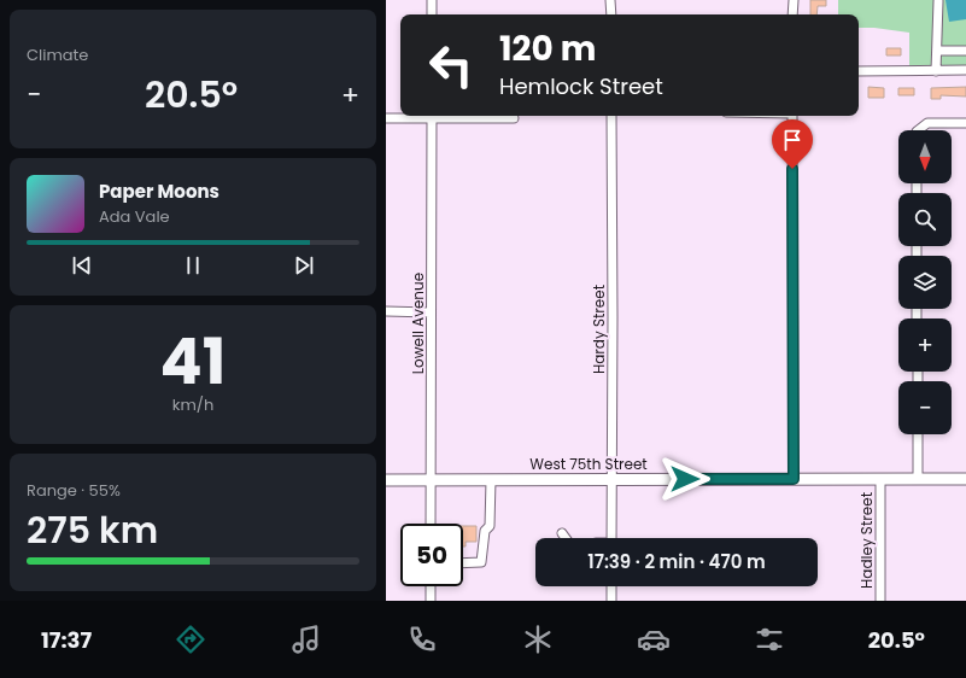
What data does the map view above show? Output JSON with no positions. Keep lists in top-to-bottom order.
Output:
{
  "streets": {
    "main road": ["West 75th Street"],
    "street": ["Lowell Avenue", "Hardy Street", "Hadley Street"]
  },
  "crossings": [
    ["Lowell Avenue", "West 75th Street"],
    ["Hardy Street", "West 75th Street"],
    ["West 75th Street", "Hadley Street"]
  ],
  "north": "bottom",
  "page": {
    "tile": [
      "Climate",
      ["41", "km/h"],
      ["Range · 55%", "275 km"]
    ],
    "turn": ["120 m", "Hemlock Street"],
    "heat": ["−", "20.5°", "+"],
    "map_buttons": ["+", "−"],
    "song": ["Paper Moons", "Ada Vale"],
    "limit": "50",
    "trip": "17:39 · 2 min · 470 m",
    "tabs": ["17:37", "20.5°"]
  }
}
